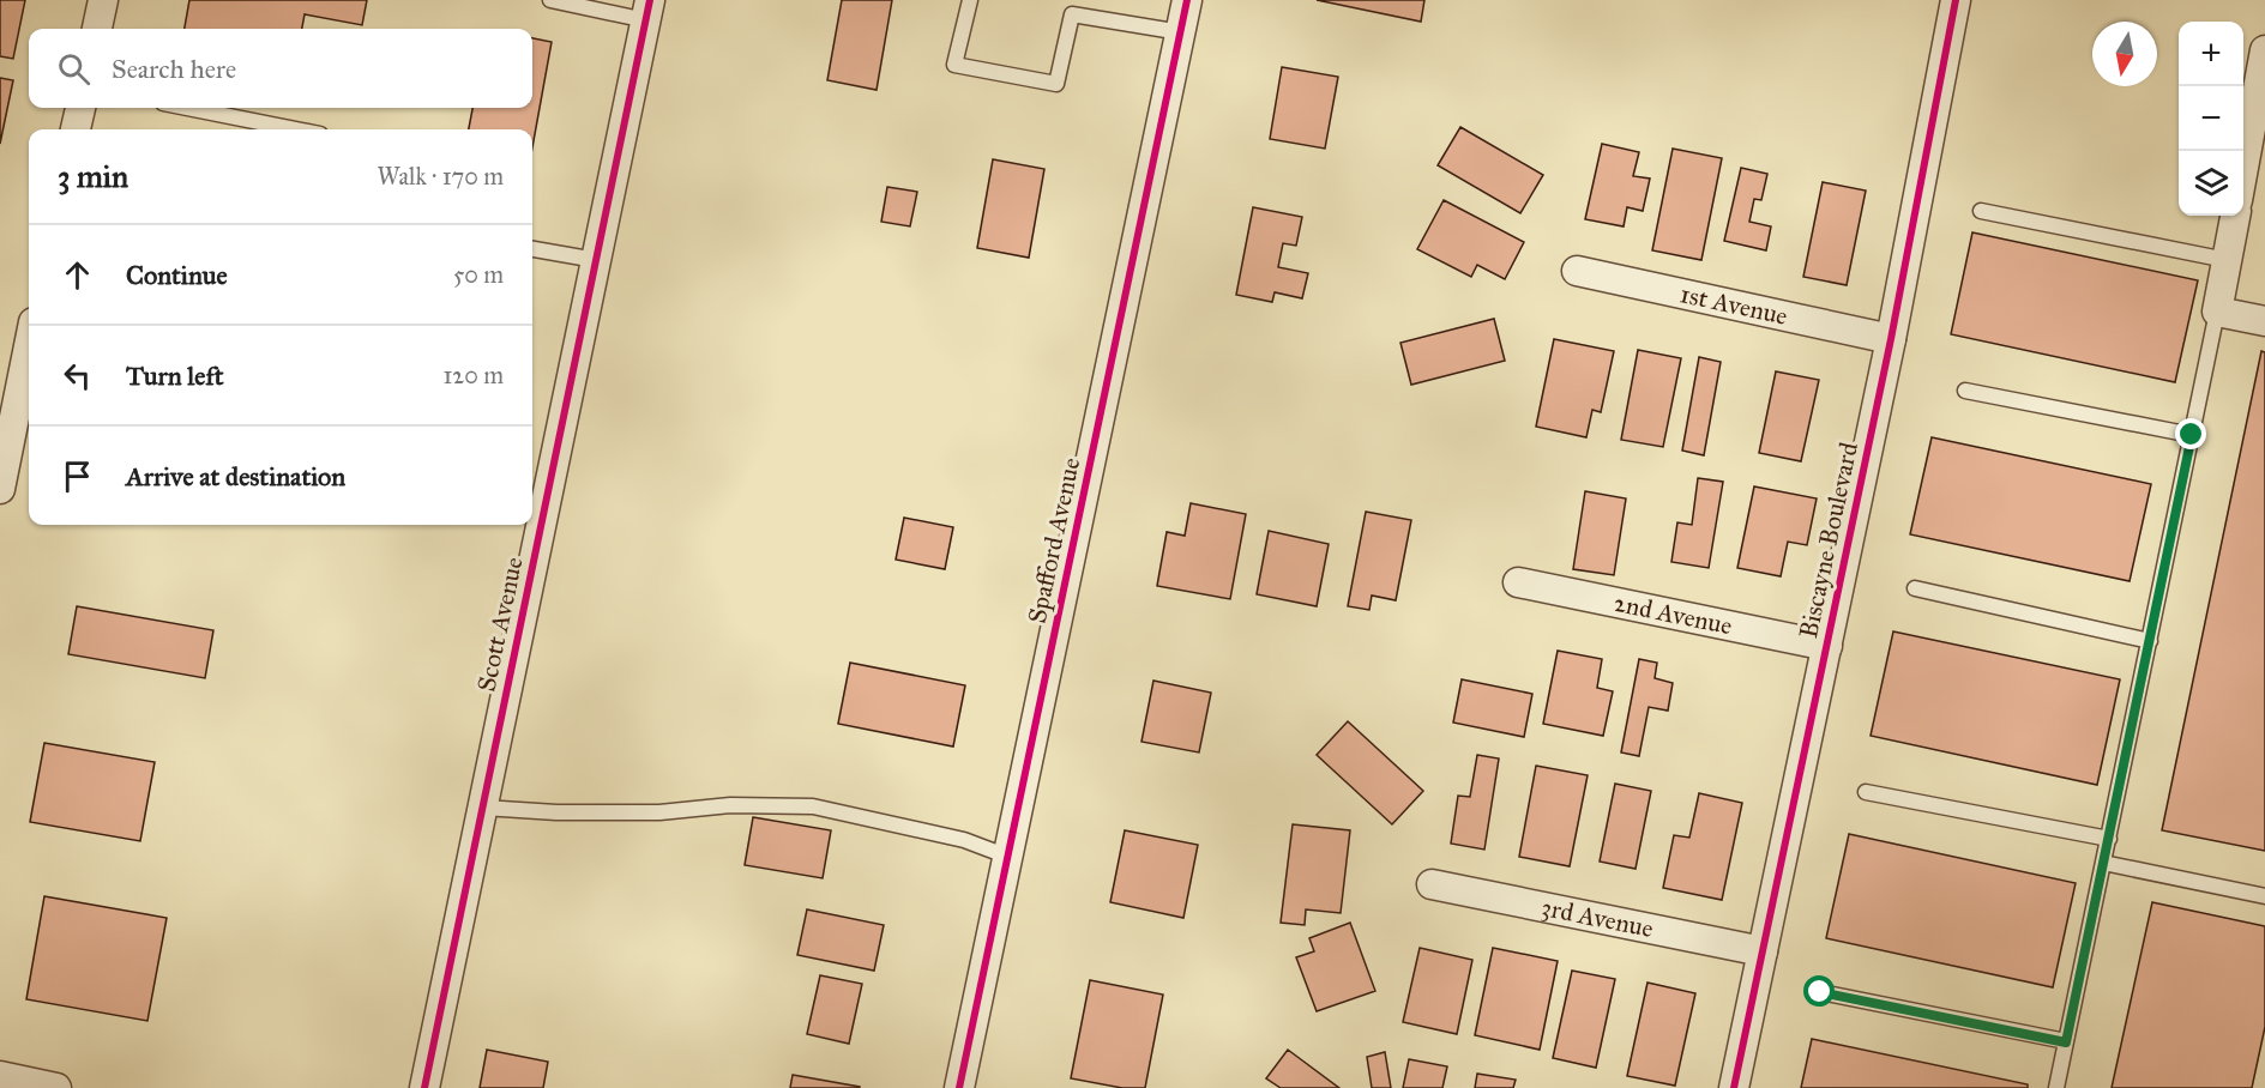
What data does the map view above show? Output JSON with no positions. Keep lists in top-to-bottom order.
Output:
{
  "streets": {
    "street": [
      "1st Avenue",
      "Spafford Avenue",
      "Biscayne Boulevard",
      "2nd Avenue",
      "Scott Avenue",
      "3rd Avenue"
    ]
  },
  "crossings": [
    ["1st Avenue", "Biscayne Boulevard"],
    ["Biscayne Boulevard", "2nd Avenue"],
    ["Biscayne Boulevard", "3rd Avenue"]
  ],
  "north": "bottom",
  "page": {
    "map_buttons": ["+", "−"],
    "search": "Search here",
    "heading": ["3 min", "Walk · 170 m"],
    "list": [
      ["Continue", "50 m"],
      ["Turn left", "120 m"],
      "Arrive at destination"
    ]
  }
}
